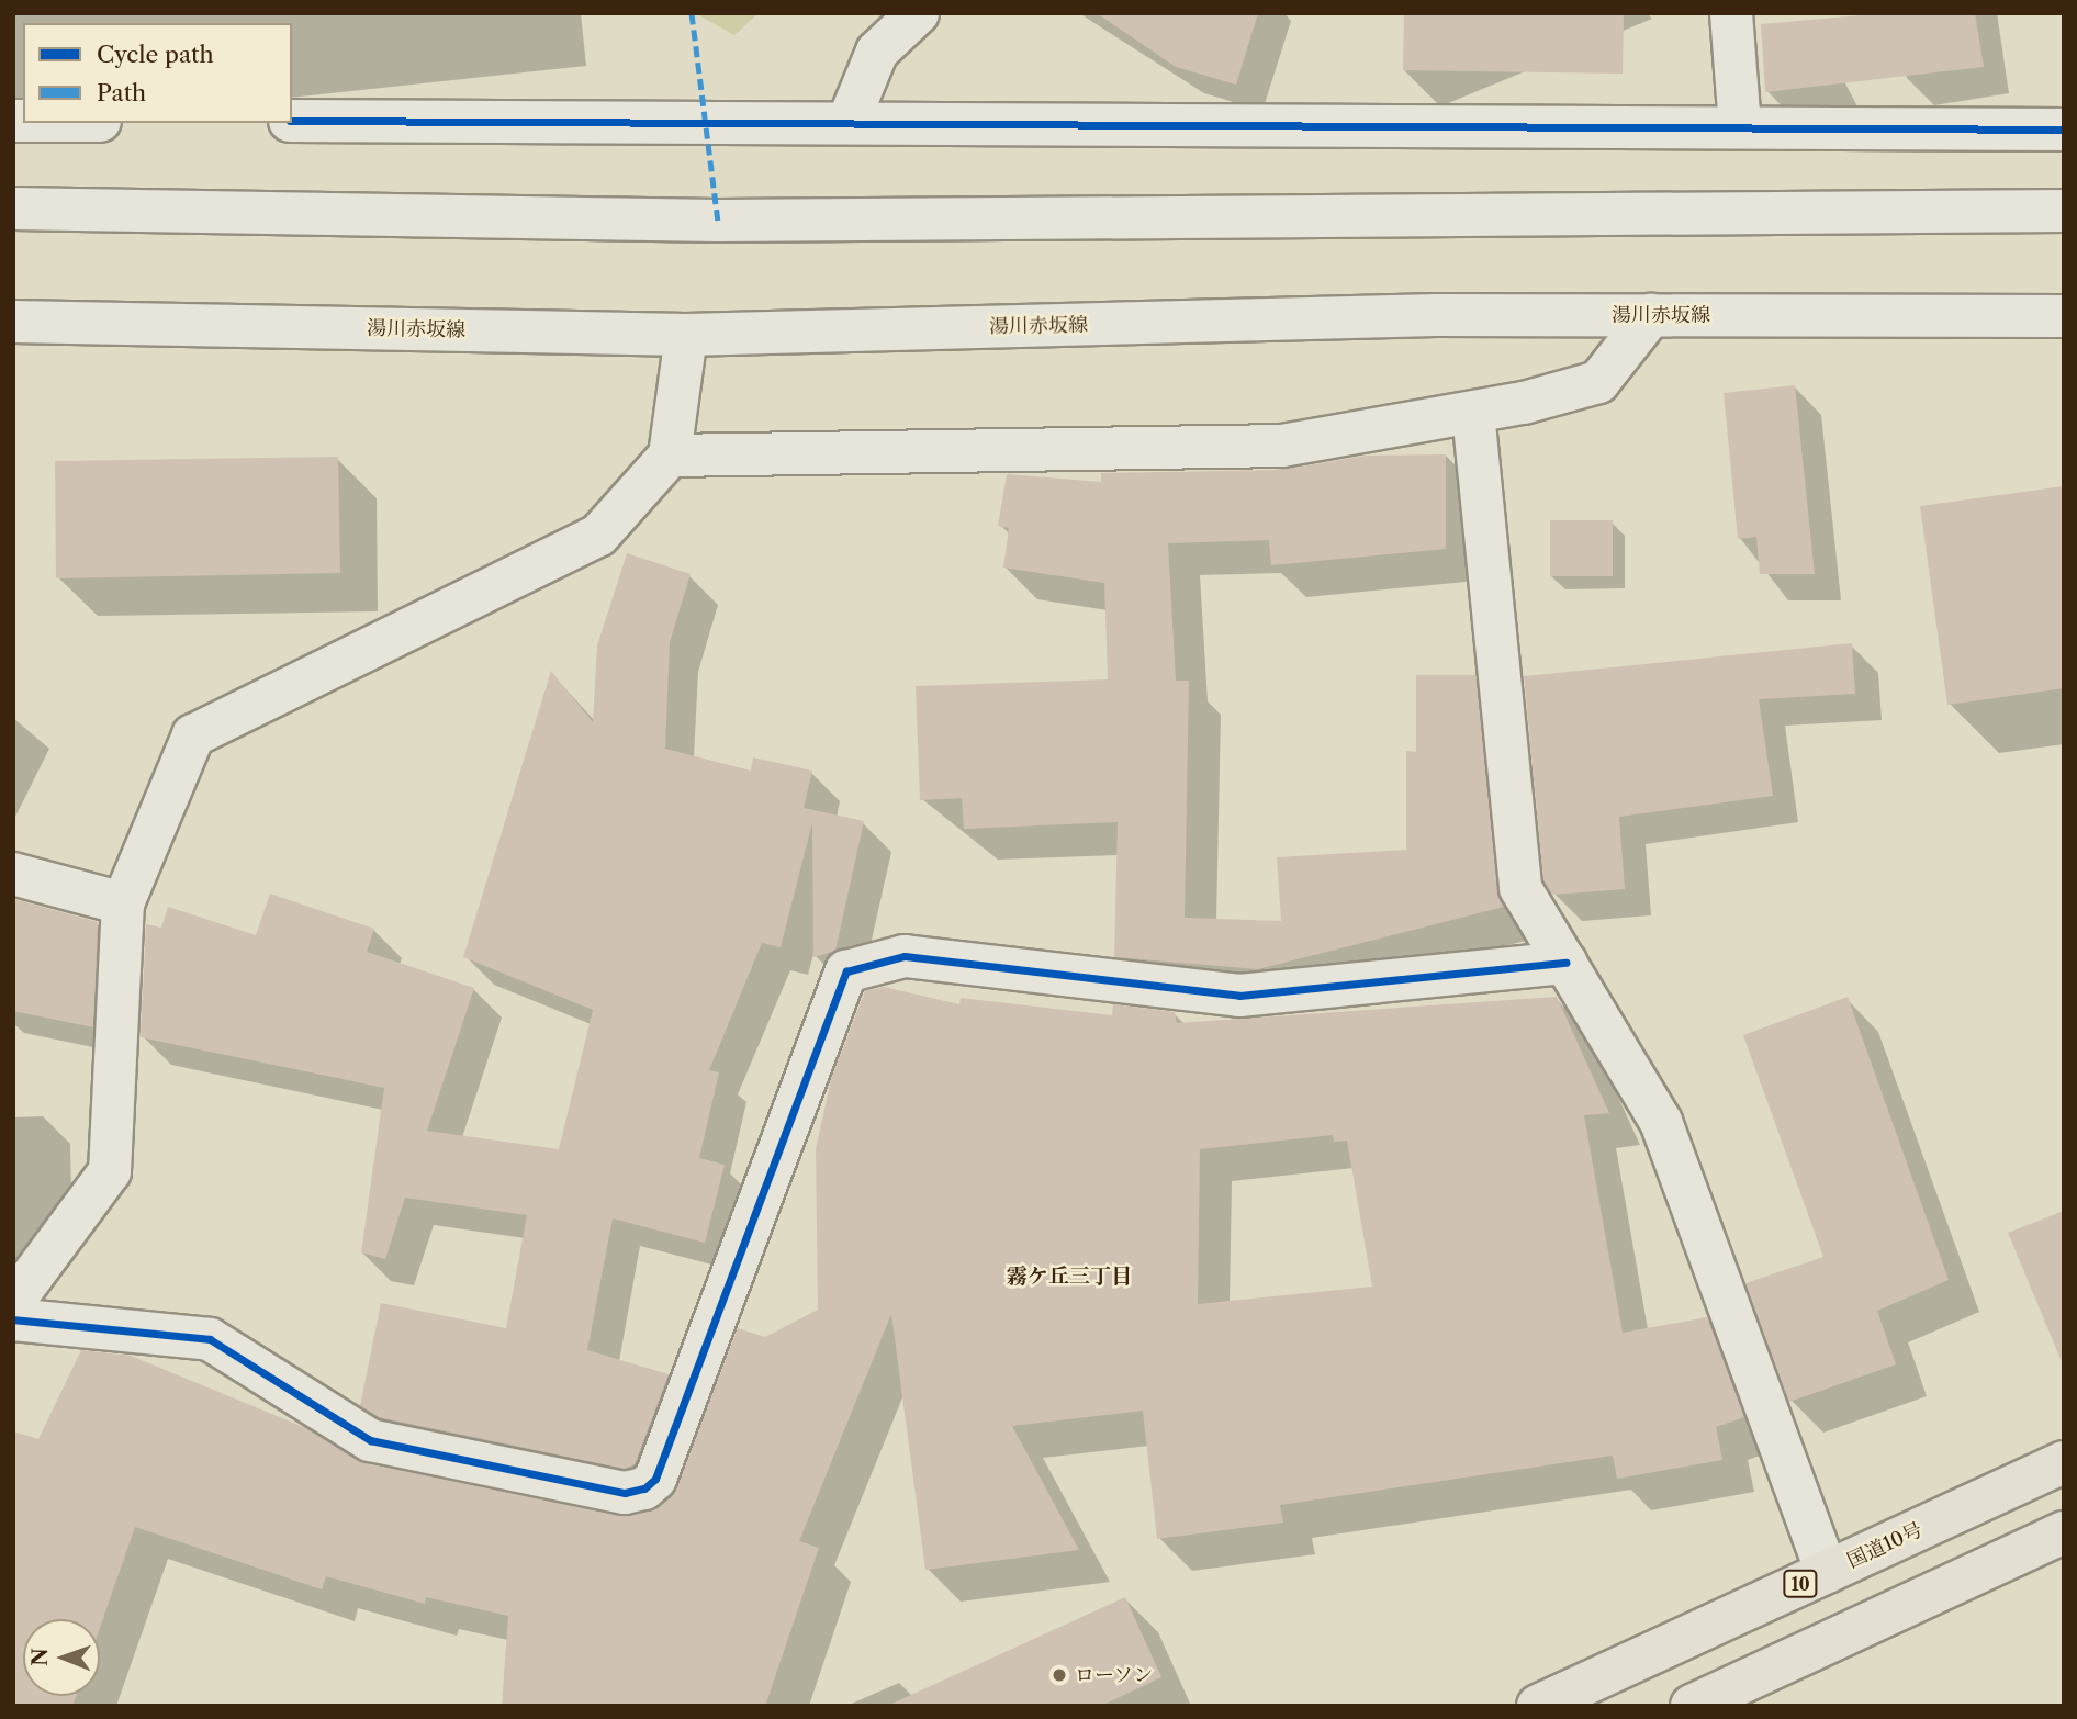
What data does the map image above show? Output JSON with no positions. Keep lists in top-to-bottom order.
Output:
{
  "streets": {
    "highway": ["国道10号", "10"],
    "street": ["湯川赤坂線"]
  },
  "districts": ["霧ケ丘三丁目"],
  "places": ["ローソン"],
  "legend": ["Cycle path", "Path"],
  "north": "left"
}
